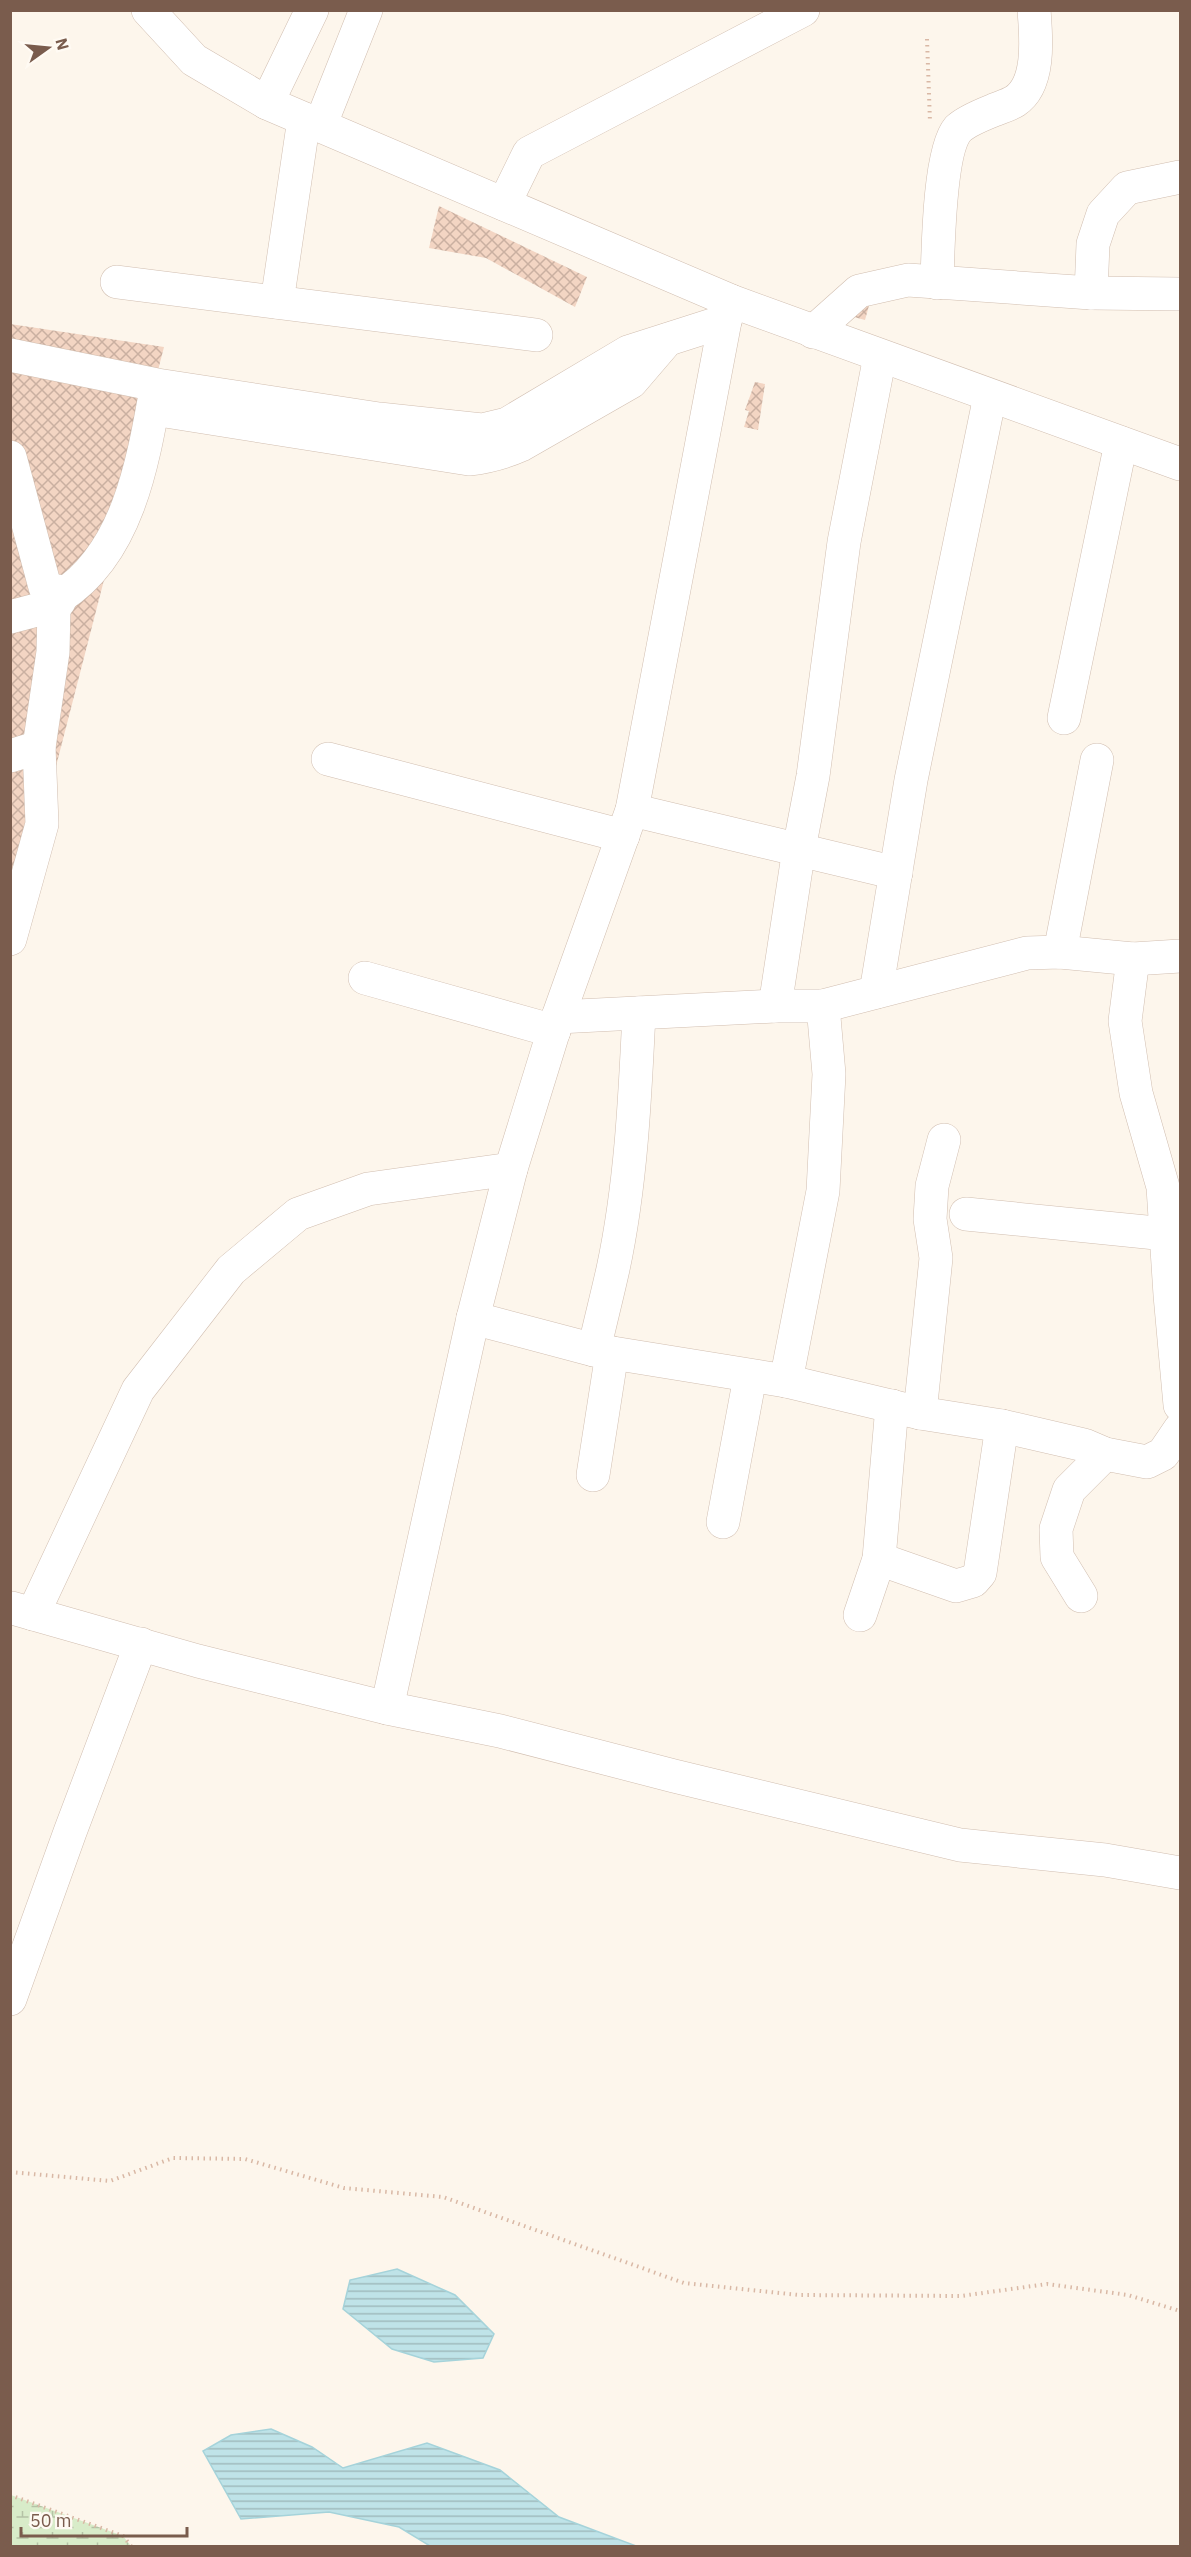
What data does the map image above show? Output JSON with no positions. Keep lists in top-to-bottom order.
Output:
{
  "scale_bar": "50 m",
  "north": "right"
}
